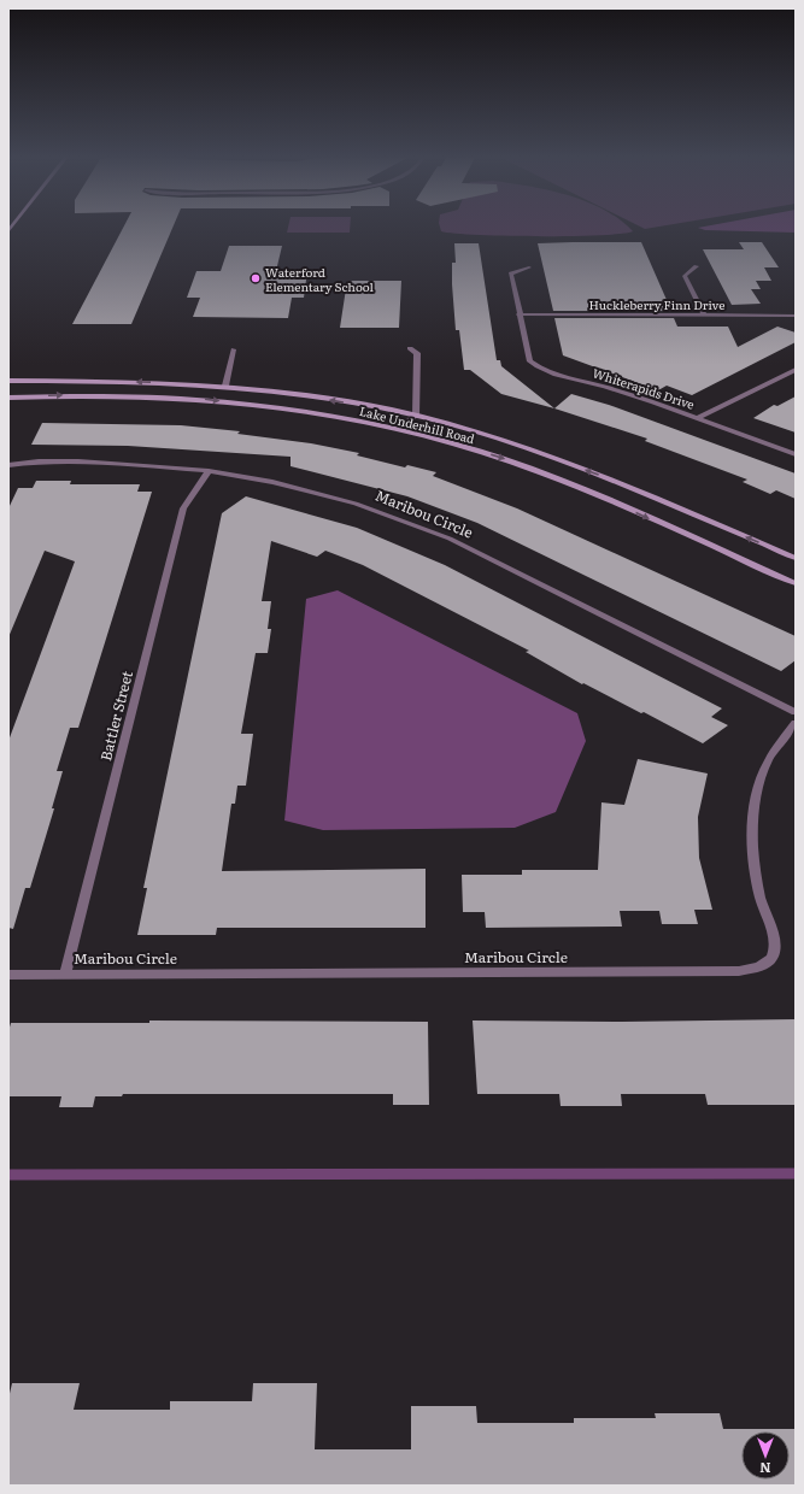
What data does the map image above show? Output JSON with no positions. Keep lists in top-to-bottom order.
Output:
{
  "streets": {
    "street": [
      "Huckleberry Finn Drive",
      "Whiterapids Drive",
      "Lake Underhill Road",
      "Maribou Circle",
      "Battler Street"
    ]
  },
  "crossings": [
    ["Huckleberry Finn Drive", "Whiterapids Drive"],
    ["Maribou Circle", "Battler Street"]
  ],
  "places": ["Waterford Elementary School"],
  "north": "bottom"
}
